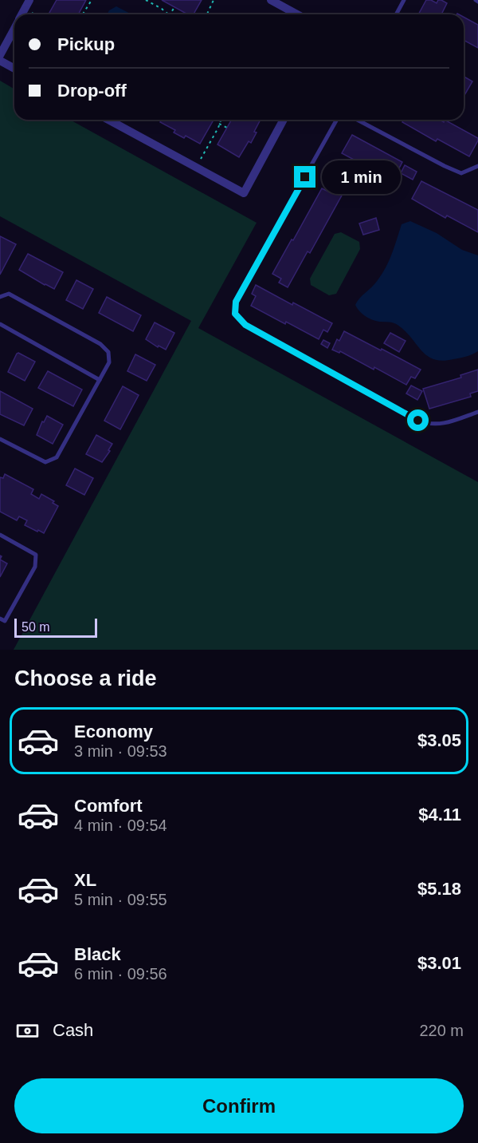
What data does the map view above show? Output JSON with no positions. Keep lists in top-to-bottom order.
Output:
{
  "scale_bar": "50 m",
  "page": {
    "banner": ["Pickup", "Drop-off"],
    "bubble": "1 min",
    "scale": "50 m",
    "heading": "Choose a ride",
    "list": [
      {
        "name": "Economy",
        "note": "3 min · 09:53",
        "value": "$3.05"
      },
      {
        "name": "Comfort",
        "note": "4 min · 09:54",
        "value": "$4.11"
      },
      {
        "name": "XL",
        "note": "5 min · 09:55",
        "value": "$5.18"
      },
      {
        "name": "Black",
        "note": "6 min · 09:56",
        "value": "$3.01"
      }
    ],
    "pay": ["Cash", "220 m"],
    "buttons": "Confirm"
  }
}
